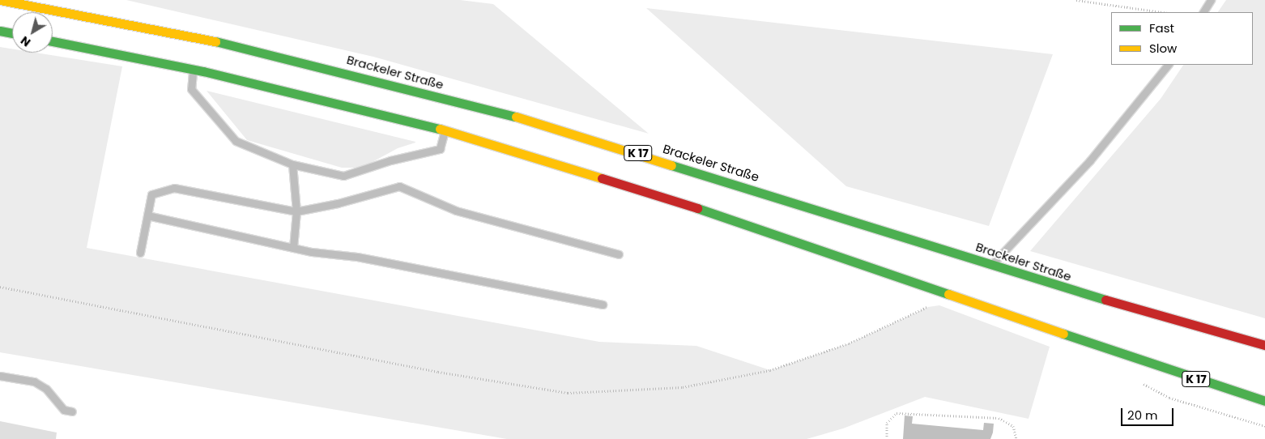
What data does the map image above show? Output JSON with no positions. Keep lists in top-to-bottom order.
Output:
{
  "streets": {
    "highway": ["Brackeler Straße", "K 17"]
  },
  "legend": ["Fast", "Slow"],
  "scale_bar": "20 m",
  "north": "bottom left"
}
